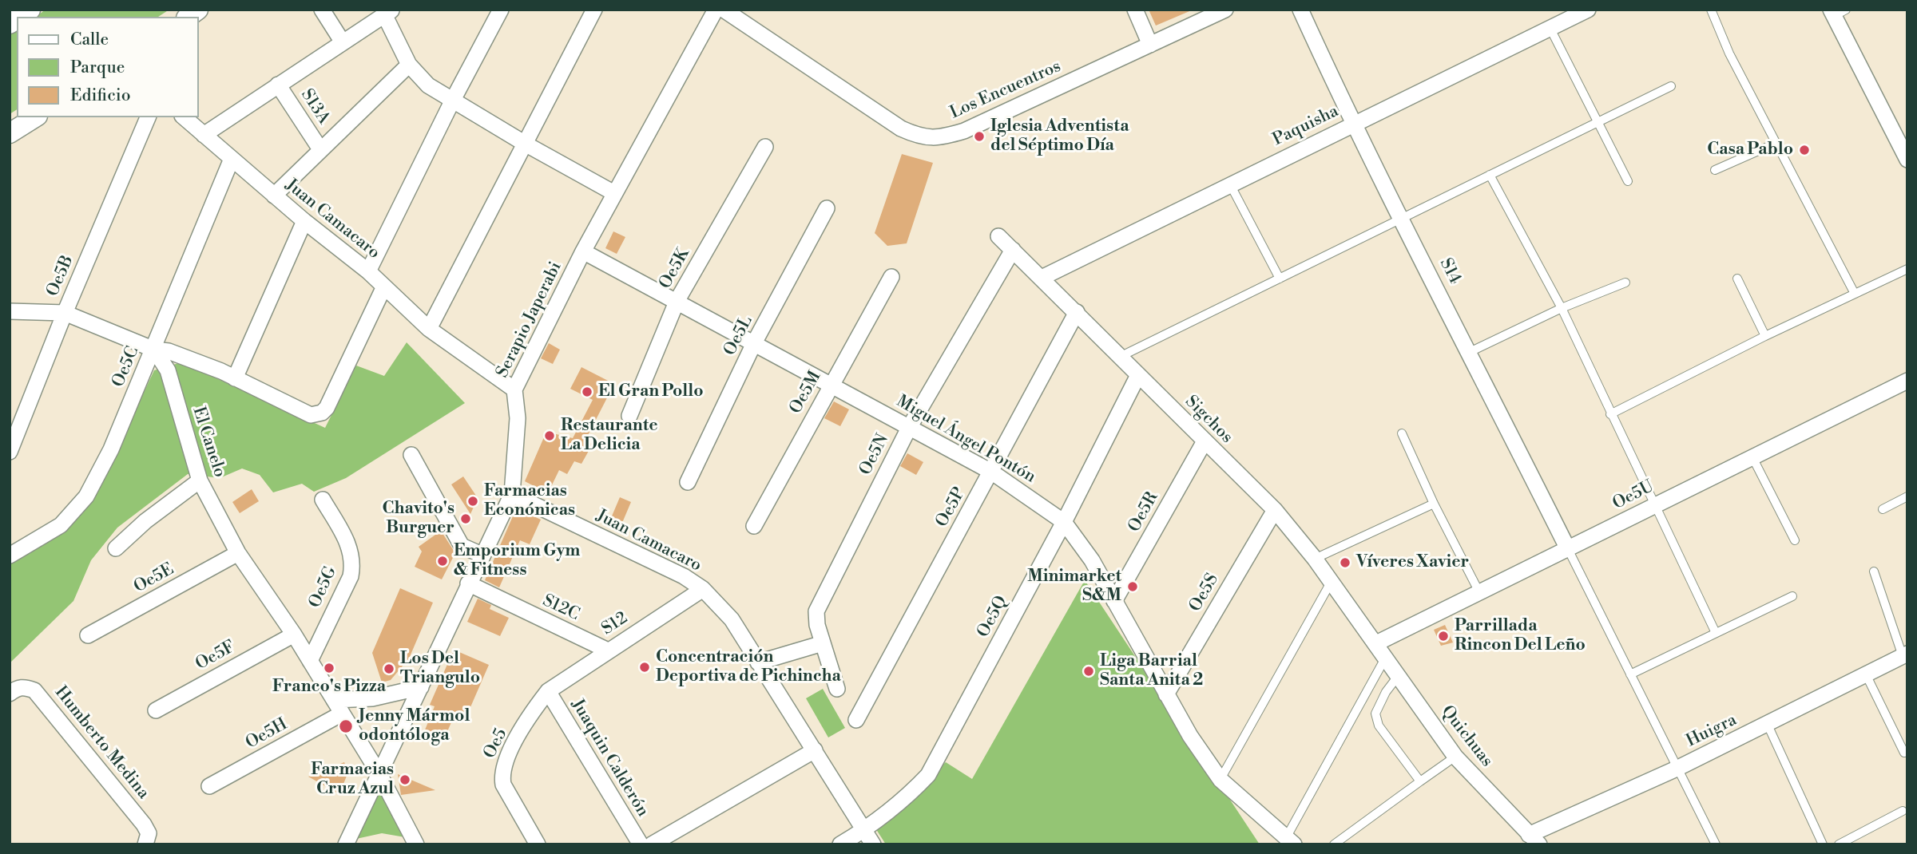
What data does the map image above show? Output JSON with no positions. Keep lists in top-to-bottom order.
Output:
{
  "streets": {
    "street": [
      "Los Encuentros",
      "S13A",
      "Paquisha",
      "Juan Camacaro",
      "Oe5K",
      "S14",
      "Oe5B",
      "Serapio Japerabi",
      "Oe5L",
      "Oe5C",
      "Oe5M",
      "Sigchos",
      "Miguel Ángel Pontón",
      "El Canelo",
      "Oe5N",
      "Oe5U",
      "Oe5P",
      "Oe5R",
      "Oe5E",
      "Oe5G",
      "Oe5S",
      "S12C",
      "Oe5Q",
      "S12",
      "Oe5F",
      "Huigra",
      "Oe5H",
      "Quichuas",
      "Humberto Medina",
      "Oe5",
      "Juaquin Calderón"
    ]
  },
  "crossings": [
    ["Paquisha", "S14"],
    ["Paquisha", "Sigchos"],
    ["Juan Camacaro", "Serapio Japerabi"],
    ["Juan Camacaro", "Oe5C"],
    ["Juan Camacaro", "Oe5Q"],
    ["Juan Camacaro", "S12"],
    ["Oe5K", "Miguel Ángel Pontón"],
    ["S14", "Oe5U"],
    ["Serapio Japerabi", "Miguel Ángel Pontón"],
    ["Serapio Japerabi", "El Canelo"],
    ["Serapio Japerabi", "S12C"],
    ["Oe5L", "Miguel Ángel Pontón"],
    ["Oe5C", "El Canelo"],
    ["Oe5M", "Miguel Ángel Pontón"],
    ["Sigchos", "Oe5N"],
    ["Sigchos", "Oe5U"],
    ["Sigchos", "Oe5P"],
    ["Sigchos", "Oe5R"],
    ["Sigchos", "Oe5S"],
    ["Sigchos", "Oe5Q"],
    ["Sigchos", "Quichuas"],
    ["Miguel Ángel Pontón", "Oe5N"],
    ["Miguel Ángel Pontón", "Oe5P"],
    ["Miguel Ángel Pontón", "Oe5R"],
    ["Miguel Ángel Pontón", "Oe5S"],
    ["Miguel Ángel Pontón", "Oe5Q"],
    ["El Canelo", "Oe5E"],
    ["El Canelo", "Oe5G"],
    ["El Canelo", "Oe5F"],
    ["El Canelo", "Oe5H"],
    ["Oe5U", "Quichuas"],
    ["S12C", "S12"],
    ["S12", "Oe5"],
    ["S12", "Juaquin Calderón"],
    ["Huigra", "Quichuas"],
    ["Oe5", "Juaquin Calderón"]
  ],
  "places": [
    "Iglesia Adventista del Séptimo Día",
    "Casa Pablo",
    "El Gran Pollo",
    "Restaurante La Delicia",
    "Farmacias Econónicas",
    "Chavito's Burguer",
    "Emporium Gym & Fitness",
    "Víveres Xavier",
    "Minimarket S&M",
    "Parrillada Rincon Del Leño",
    "Concentración Deportiva de Pichincha",
    "Franco's Pizza",
    "Los Del Triangulo",
    "Liga Barrial Santa Anita 2",
    "Jenny Mármol odontóloga",
    "Farmacias Cruz Azul"
  ],
  "legend": ["Calle", "Parque", "Edificio"]
}
